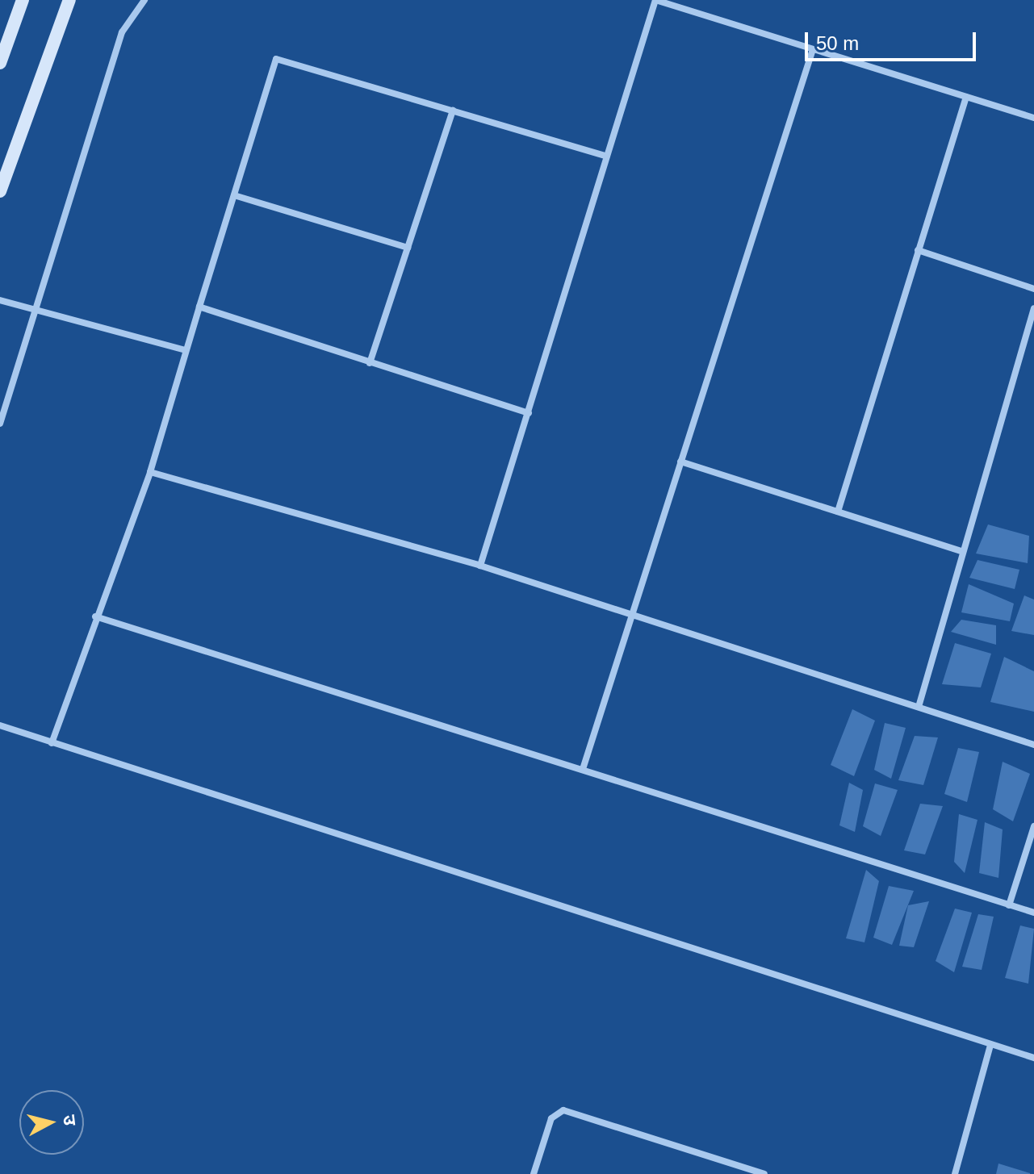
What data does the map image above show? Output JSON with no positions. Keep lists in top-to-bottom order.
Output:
{
  "scale_bar": "50 m",
  "north": "right"
}
